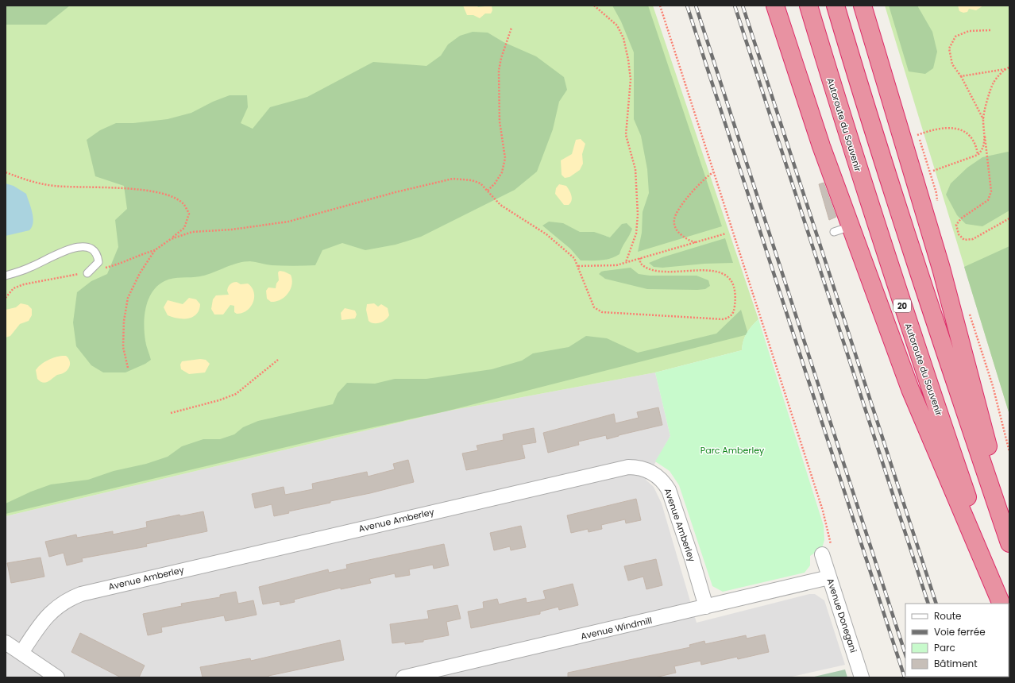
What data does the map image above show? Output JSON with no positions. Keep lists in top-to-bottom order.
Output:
{
  "streets": {
    "highway": ["Autoroute du Souvenir", "20"],
    "street": ["Avenue Amberley", "Avenue Donegani", "Avenue Windmill"]
  },
  "crossings": [
    ["Avenue Amberley", "Avenue Windmill"],
    ["Avenue Donegani", "Avenue Windmill"]
  ],
  "parks": ["Parc Amberley"],
  "legend": [
    "Route",
    "Voie ferrée",
    "Parc",
    "Bâtiment"
  ]
}
